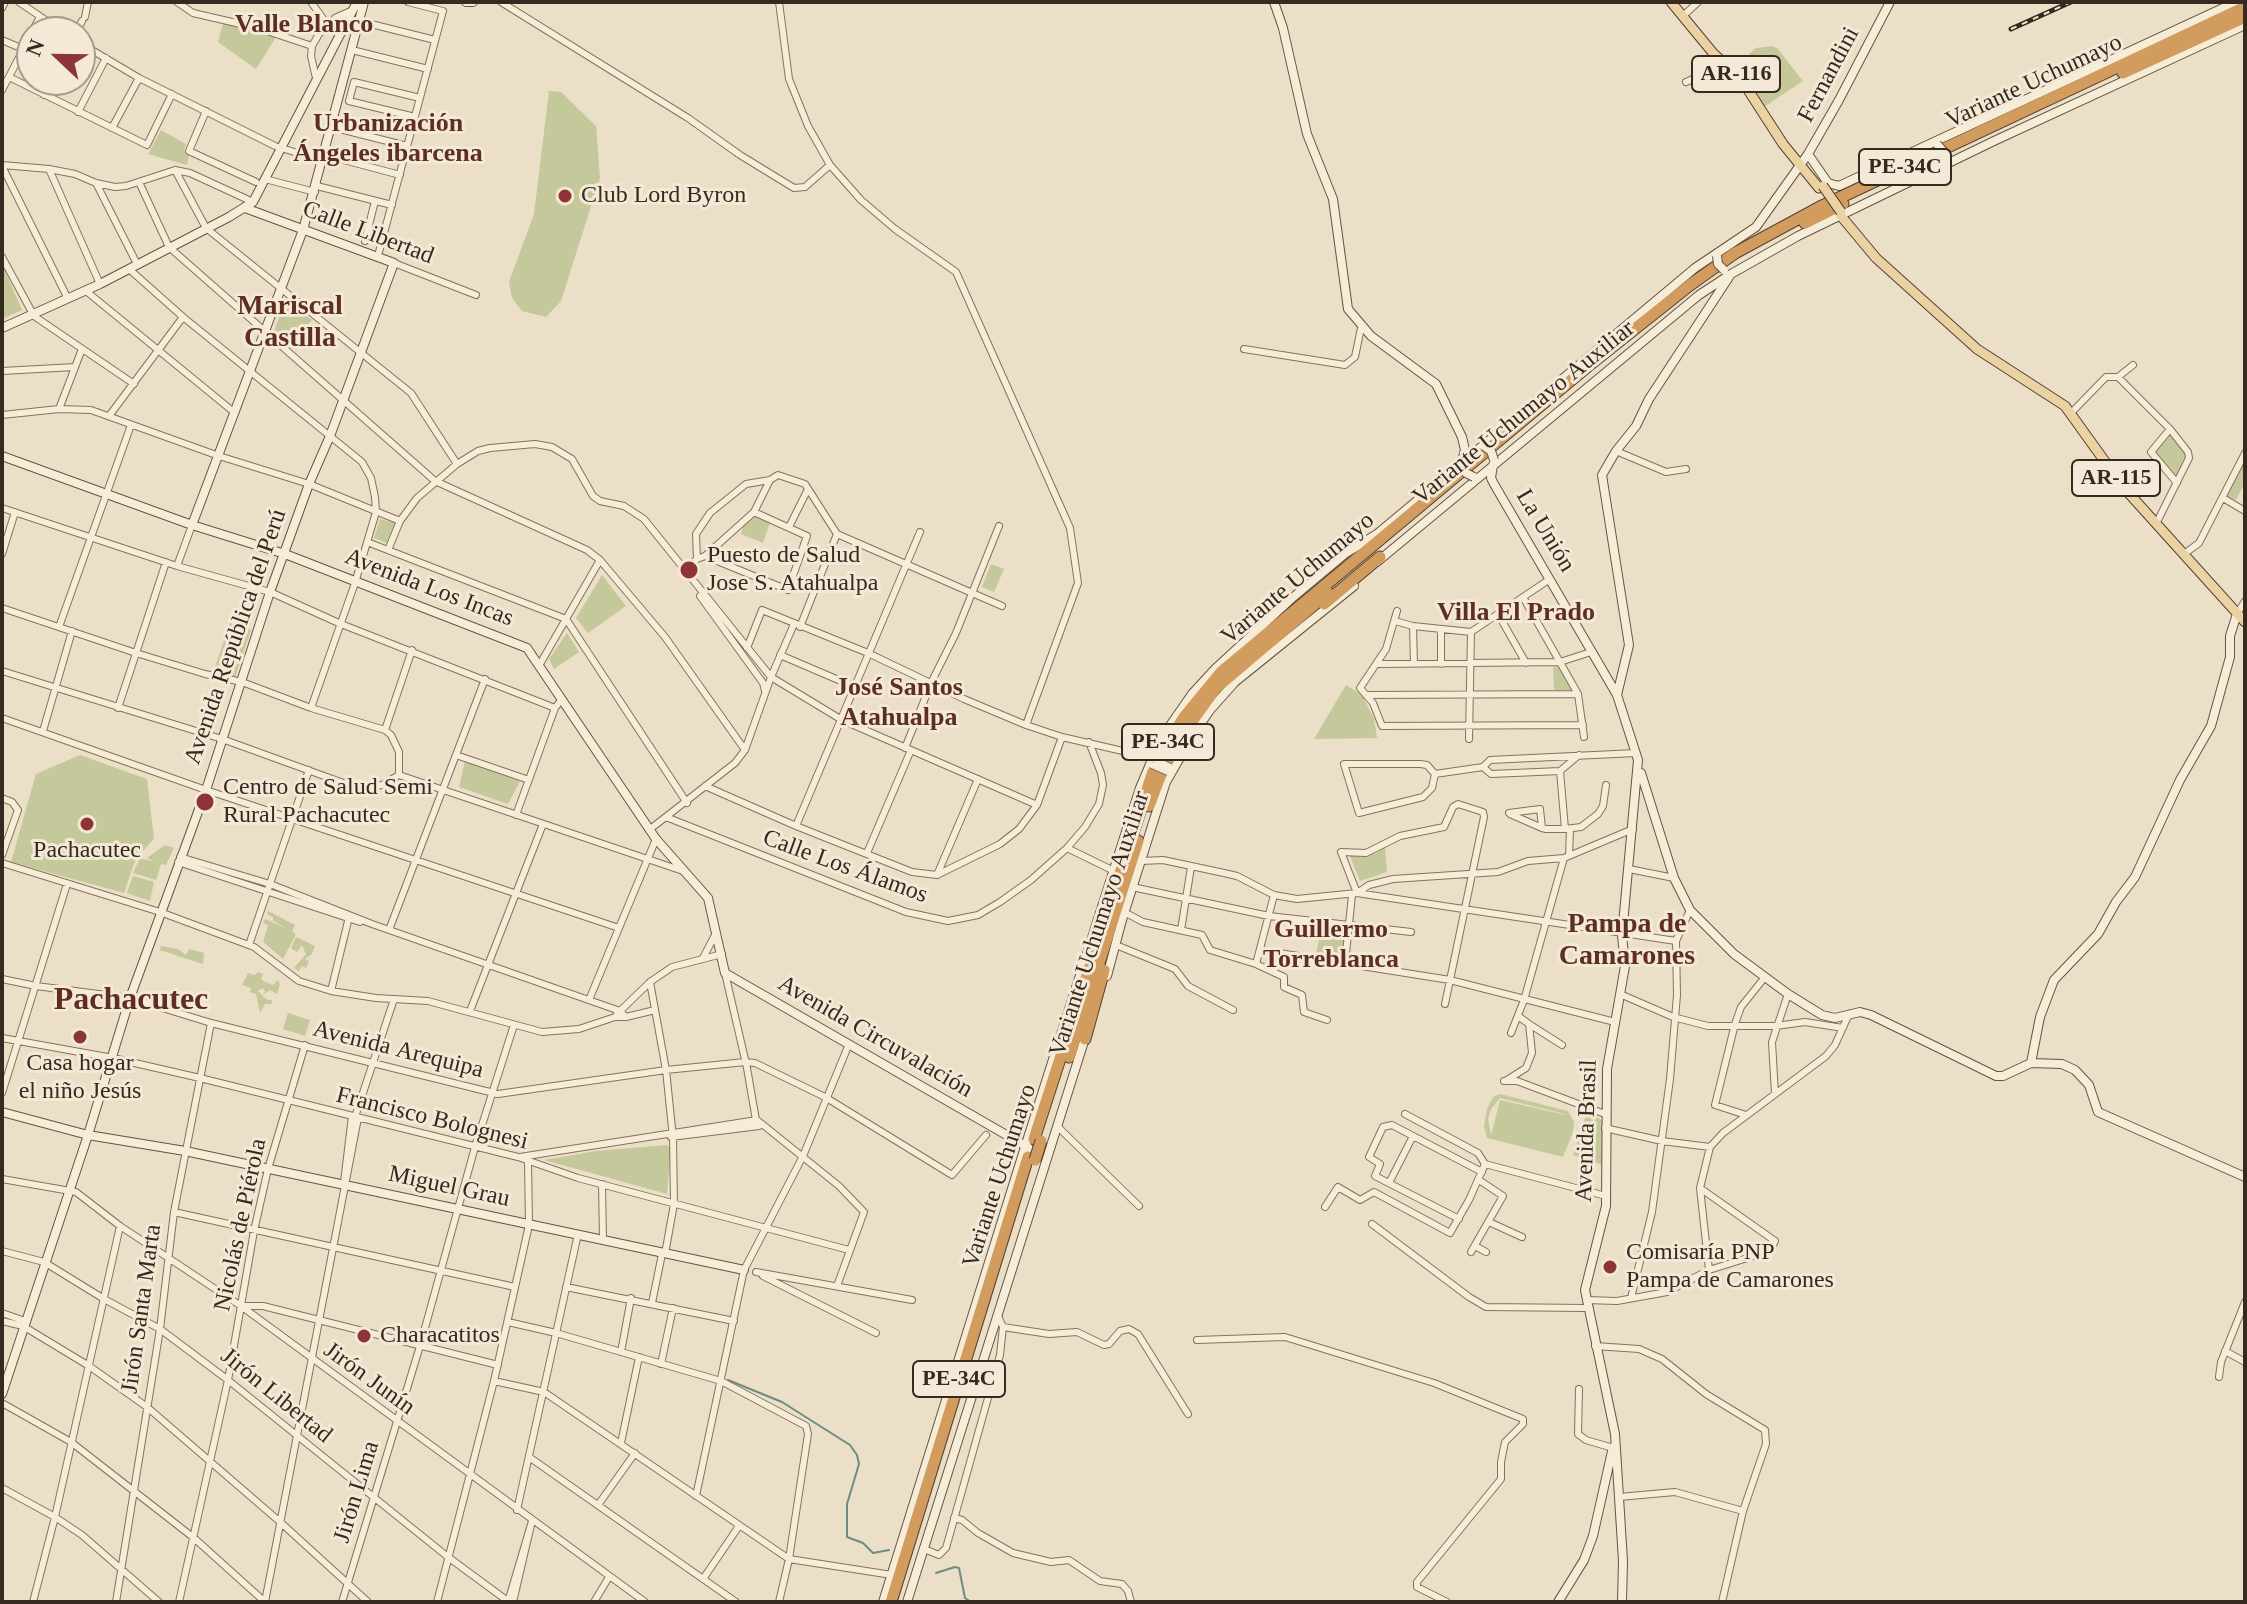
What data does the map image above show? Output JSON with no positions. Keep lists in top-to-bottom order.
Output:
{
  "streets": {
    "highway": ["Variante Uchumayo", "PE-34C"],
    "main road": [
      "AR-116",
      "Fernandini",
      "Calle Libertad",
      "Variante Uchumayo Auxiliar",
      "AR-115",
      "La Unión",
      "Avenida Los Incas",
      "Avenida República del Perú",
      "Avenida Circuvalación",
      "Avenida Brasil",
      "Miguel Grau"
    ],
    "street": [
      "Calle Los Álamos",
      "Avenida Arequipa",
      "Francisco Bolognesi",
      "Nicolás de Piérola",
      "Jirón Santa Marta",
      "Jirón Junín",
      "Jirón Libertad",
      "Jirón Lima"
    ]
  },
  "crossings": [
    ["AR-116", "Fernandini"],
    ["AR-116", "Variante Uchumayo"],
    ["AR-116", "AR-115"],
    ["Fernandini", "Variante Uchumayo"],
    ["Variante Uchumayo", "Variante Uchumayo Auxiliar"],
    ["Variante Uchumayo", "AR-115"],
    ["Variante Uchumayo", "Avenida Circuvalación"],
    ["Calle Libertad", "Avenida República del Perú"],
    ["Variante Uchumayo Auxiliar", "La Unión"],
    ["Variante Uchumayo Auxiliar", "Avenida Circuvalación"],
    ["La Unión", "Avenida Brasil"],
    ["Avenida Los Incas", "Avenida República del Perú"],
    ["Avenida Los Incas", "Avenida Circuvalación"],
    ["Avenida Los Incas", "Avenida Arequipa"],
    ["Avenida República del Perú", "Avenida Arequipa"],
    ["Avenida República del Perú", "Francisco Bolognesi"],
    ["Avenida República del Perú", "Miguel Grau"],
    ["Avenida República del Perú", "Jirón Junín"],
    ["Avenida República del Perú", "Jirón Libertad"],
    ["Avenida Arequipa", "Nicolás de Piérola"],
    ["Avenida Arequipa", "Jirón Santa Marta"],
    ["Avenida Arequipa", "Jirón Lima"],
    ["Francisco Bolognesi", "Nicolás de Piérola"],
    ["Francisco Bolognesi", "Jirón Santa Marta"],
    ["Francisco Bolognesi", "Jirón Lima"],
    ["Miguel Grau", "Nicolás de Piérola"],
    ["Miguel Grau", "Jirón Santa Marta"],
    ["Miguel Grau", "Jirón Lima"],
    ["Nicolás de Piérola", "Jirón Junín"],
    ["Nicolás de Piérola", "Jirón Libertad"],
    ["Jirón Santa Marta", "Jirón Junín"],
    ["Jirón Santa Marta", "Jirón Libertad"],
    ["Jirón Junín", "Jirón Lima"],
    ["Jirón Libertad", "Jirón Lima"]
  ],
  "districts": [
    "Valle Blanco",
    "Urbanización Ángeles ibarcena",
    "Mariscal Castilla",
    "Villa El Prado",
    "José Santos Atahualpa",
    "Pampa de Camarones",
    "Guillermo Torreblanca",
    "Pachacutec"
  ],
  "places": [
    "Club Lord Byron",
    "Puesto de Salud Jose S. Atahualpa",
    "Centro de Salud Semi Rural Pachacutec",
    "Pachacutec",
    "Casa hogar el niño Jesús",
    "Comisaría PNP Pampa de Camarones",
    "Characatitos"
  ],
  "north": "left"
}
